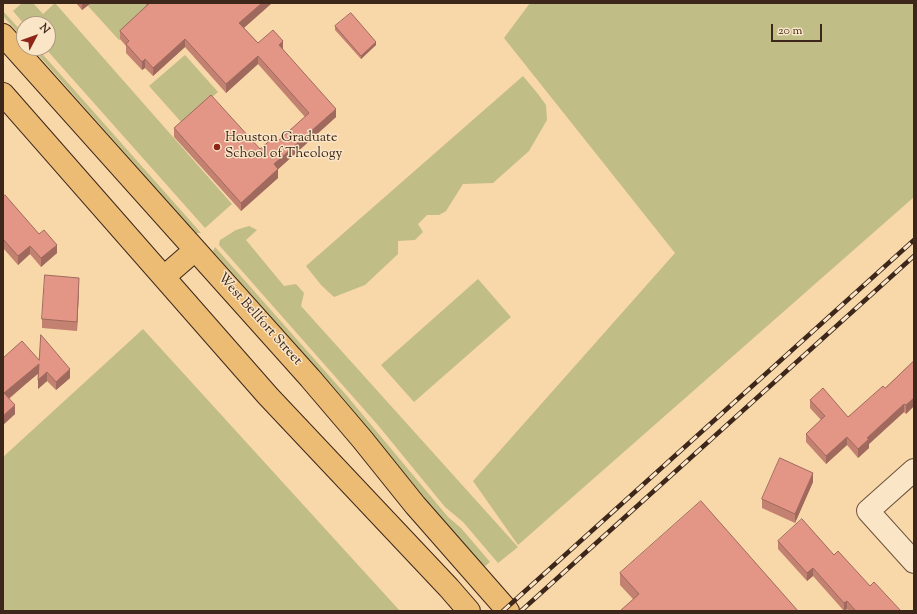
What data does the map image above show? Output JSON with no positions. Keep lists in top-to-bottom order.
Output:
{
  "streets": {
    "main road": ["West Bellfort Street"]
  },
  "places": ["Houston Graduate School of Theology"],
  "scale_bar": "20 m",
  "north": "top right"
}
